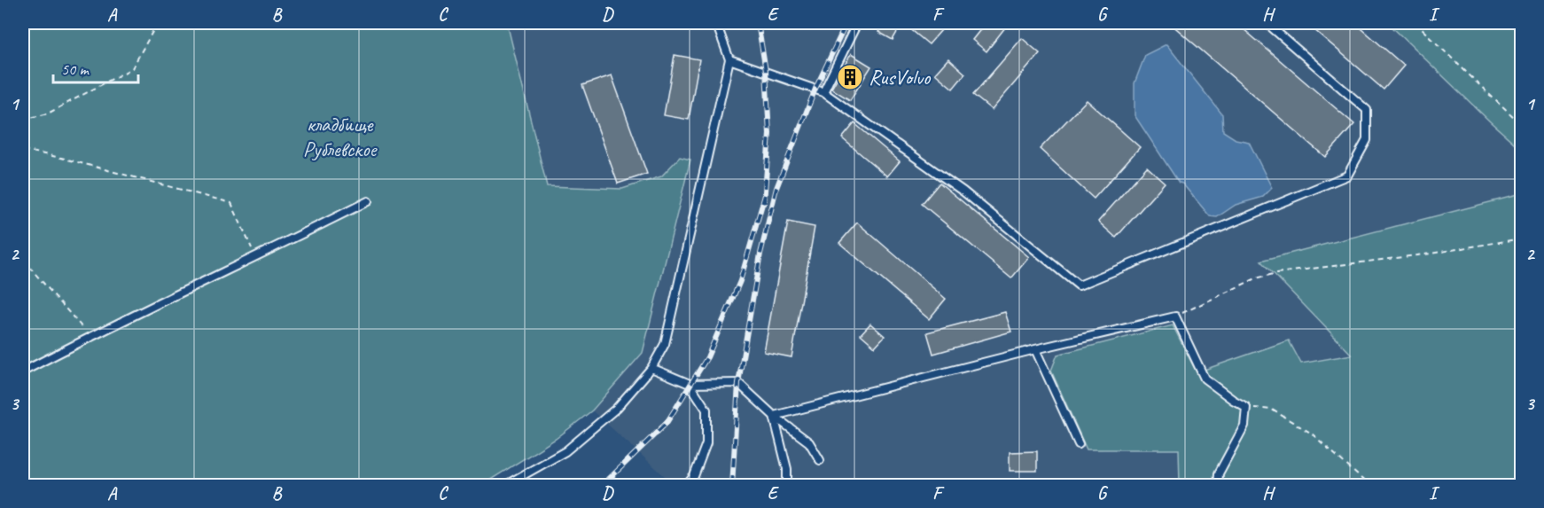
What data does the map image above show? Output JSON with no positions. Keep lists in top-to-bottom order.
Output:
{
  "parks": ["кладбище Рублевское"],
  "places": {
    "building": ["RusVolvo"]
  },
  "scale_bar": "50 m",
  "grid": {
    "columns": [
      "A",
      "B",
      "C",
      "D",
      "E",
      "F",
      "G",
      "H",
      "I"
    ],
    "rows": ["1", "2", "3"]
  }
}
